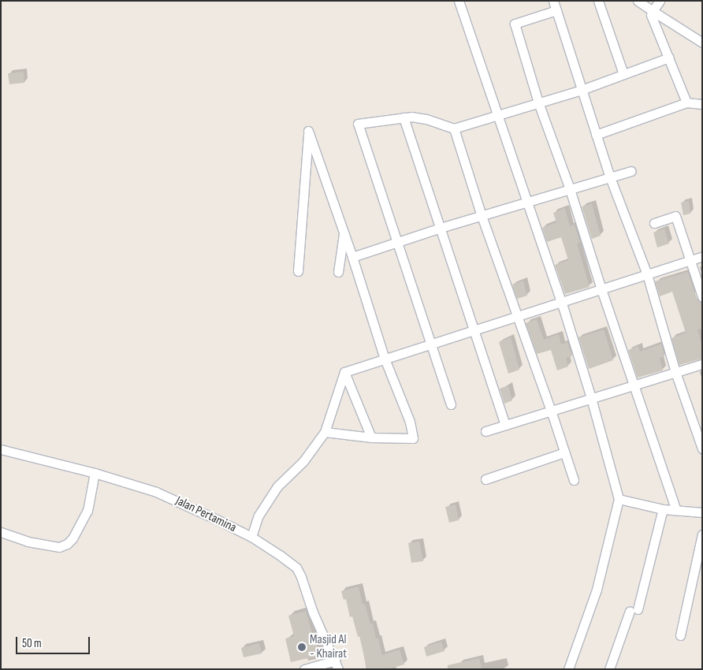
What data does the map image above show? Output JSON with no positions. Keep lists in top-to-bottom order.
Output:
{
  "streets": {
    "street": ["Jalan Pertamina"]
  },
  "places": ["Masjid Al - Khairat"],
  "scale_bar": "50 m"
}
